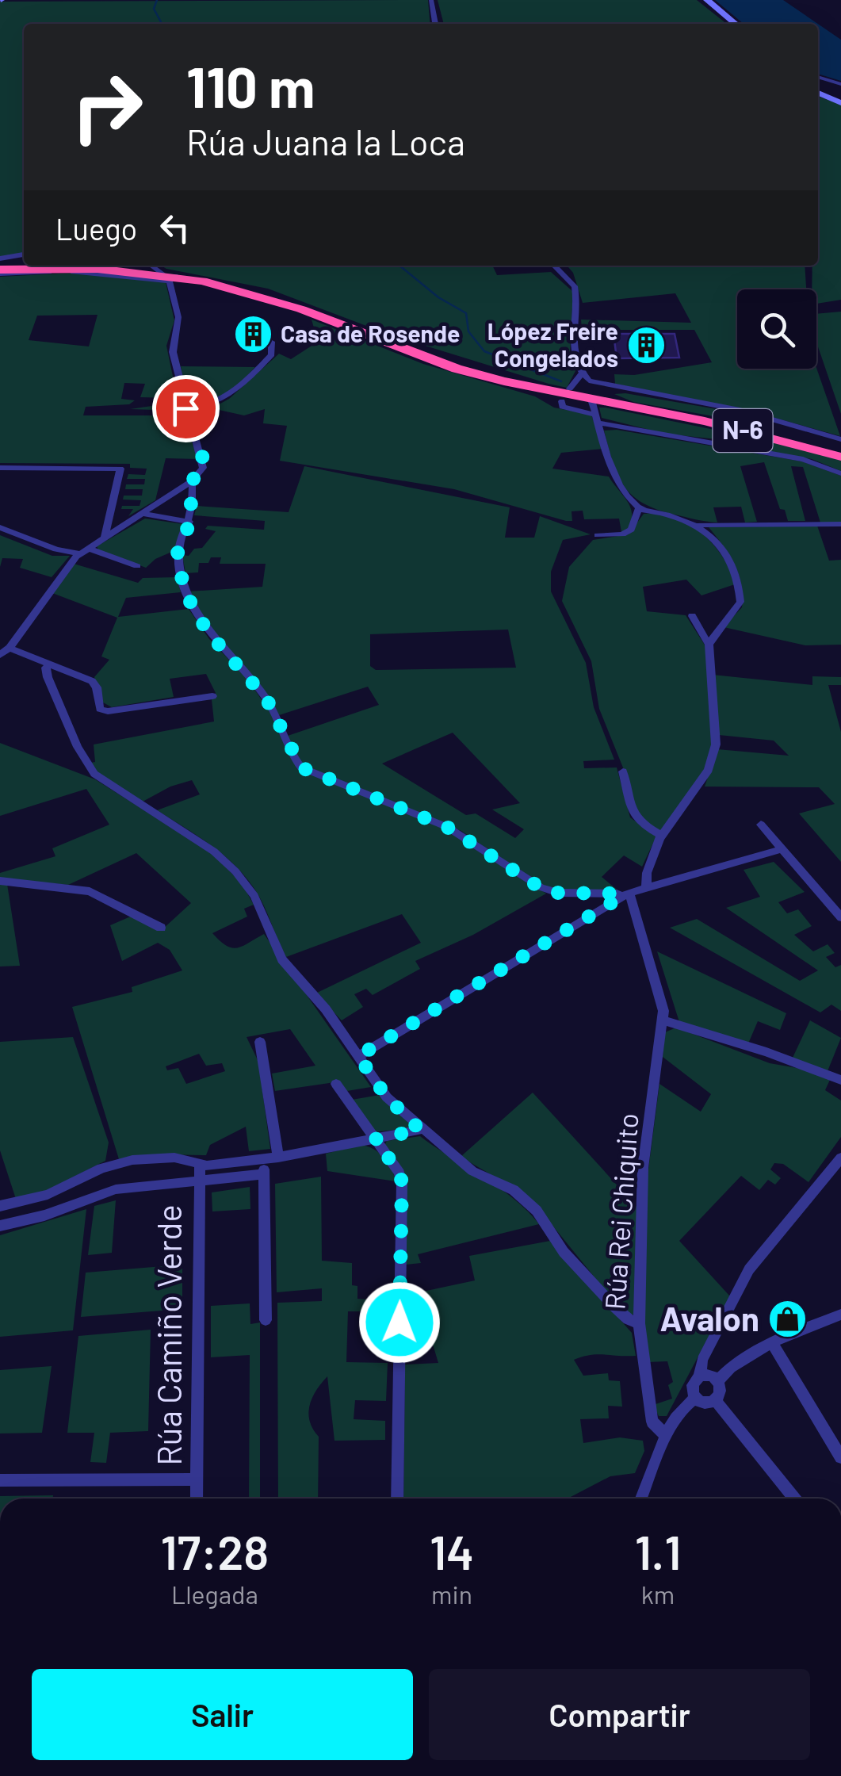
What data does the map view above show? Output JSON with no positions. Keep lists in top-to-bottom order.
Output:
{
  "streets": {
    "highway": ["N-6"],
    "street": ["Rúa Rei Chiquito", "Rúa Camiño Verde"]
  },
  "places": {
    "building": ["Casa de Rosende", "López Freire Congelados"],
    "shop": ["Avalon"]
  },
  "page": {
    "turn": ["110 m", "Rúa Juana la Loca"],
    "then": "Luego",
    "eta": [
      "17:28",
      "Llegada",
      "14",
      "min",
      "1.1",
      "km"
    ],
    "buttons": ["Salir", "Compartir"]
  }
}
